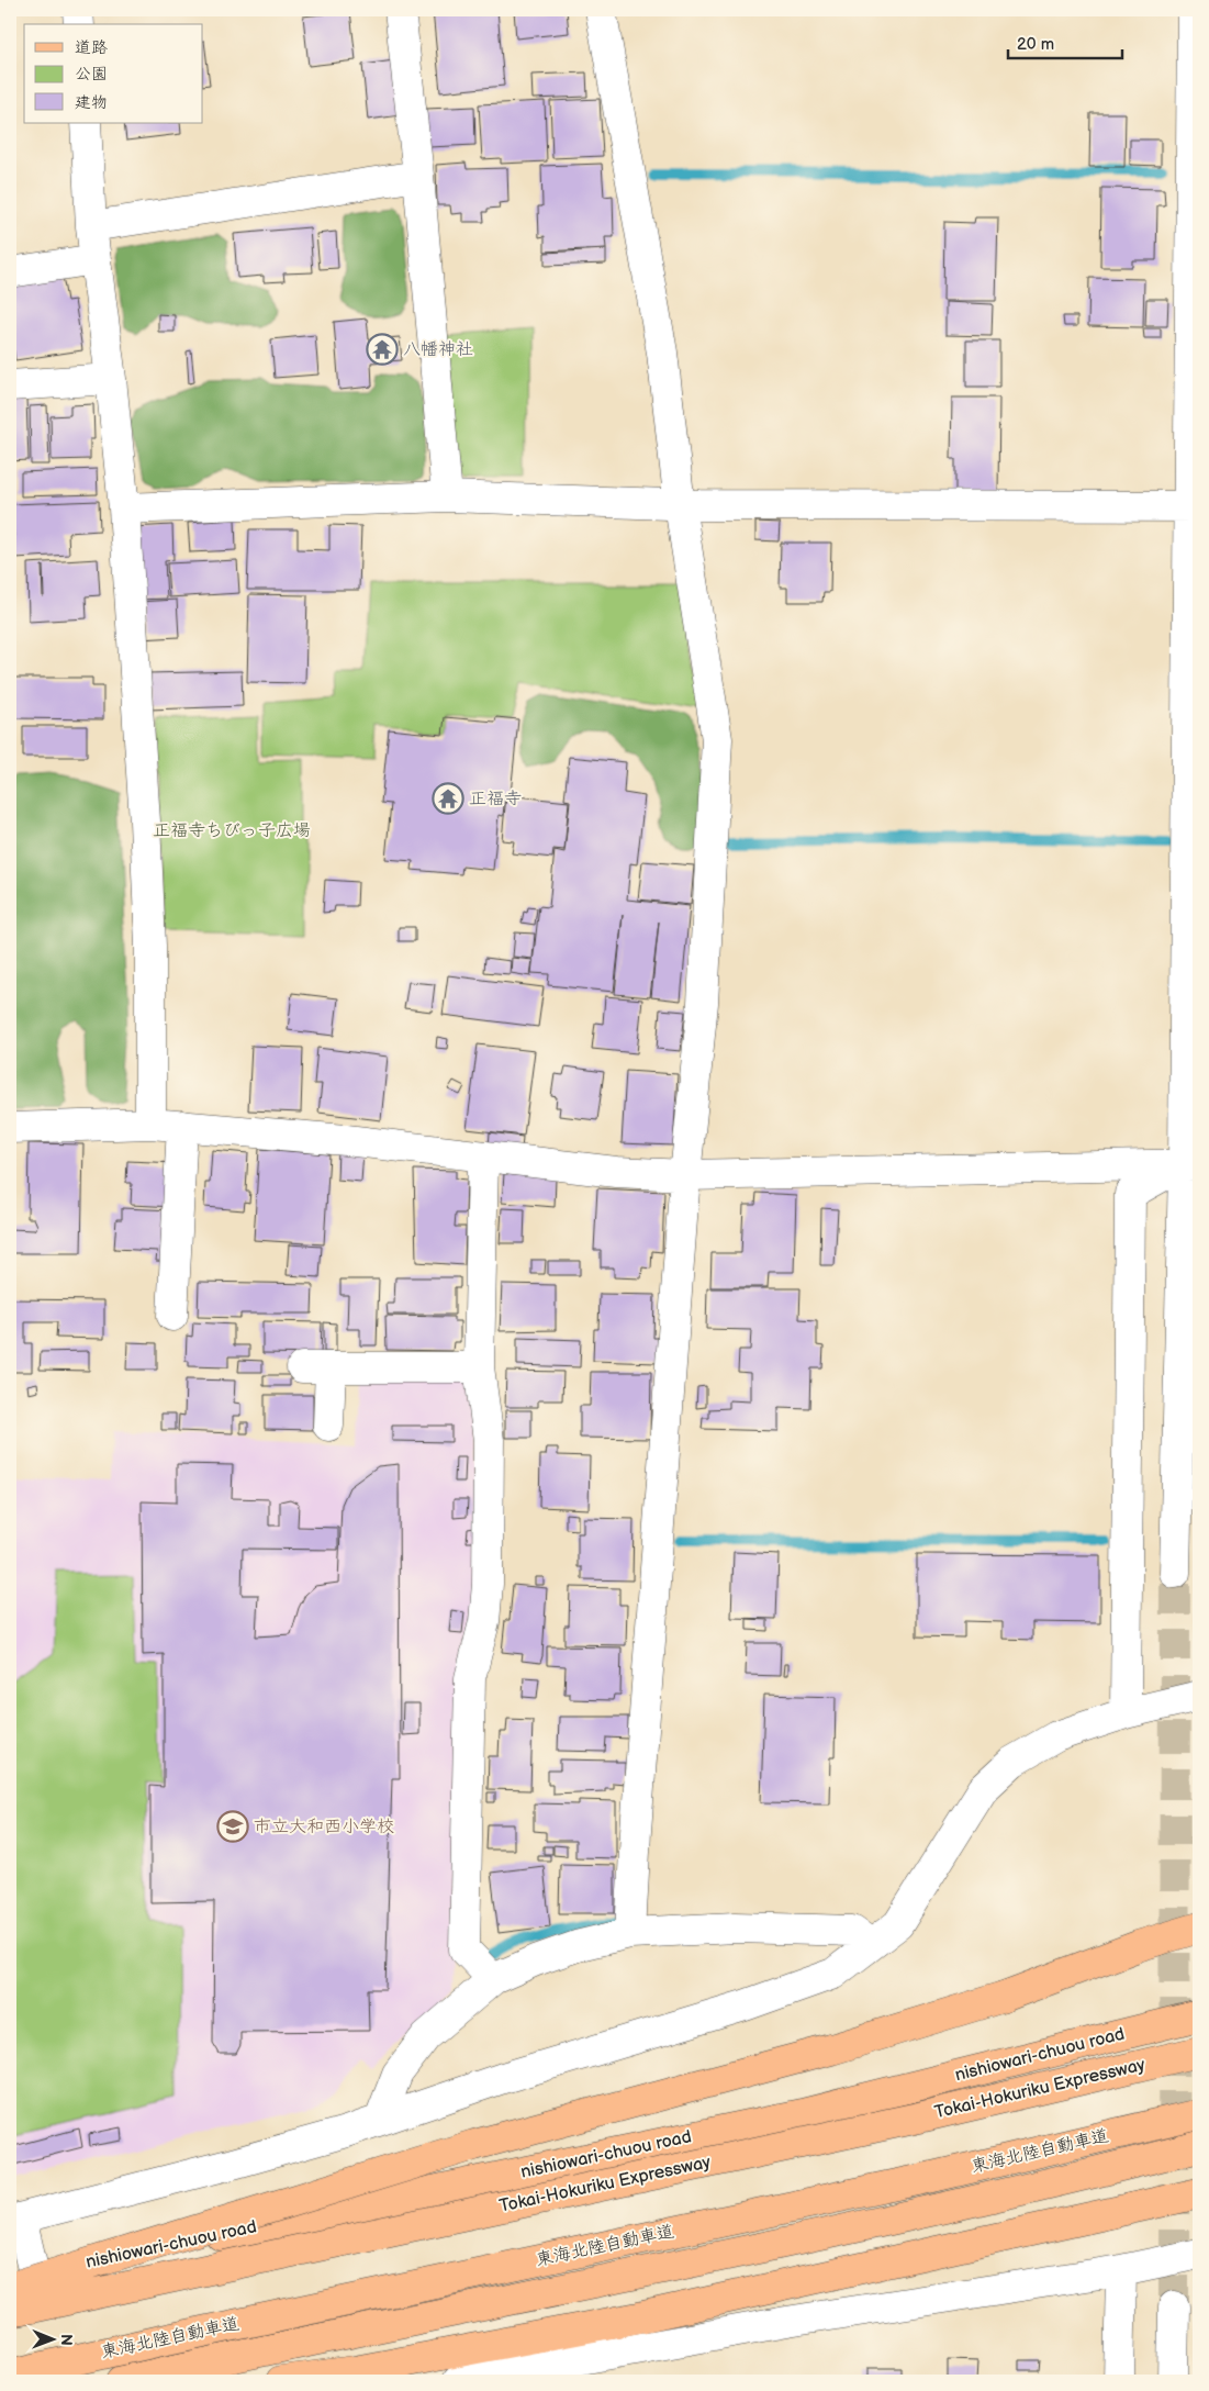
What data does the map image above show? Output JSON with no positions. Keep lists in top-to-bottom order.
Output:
{
  "streets": {
    "main road": ["nishiowari-chuou road", "Tokai-Hokuriku Expressway", "東海北陸自動車道"]
  },
  "parks": ["正福寺ちびっ子広場"],
  "places": {
    "temple": ["八幡神社", "正福寺"],
    "school or university": ["市立大和西小学校"]
  },
  "legend": ["道路", "公園", "建物"],
  "scale_bar": "20 m",
  "north": "right"
}
